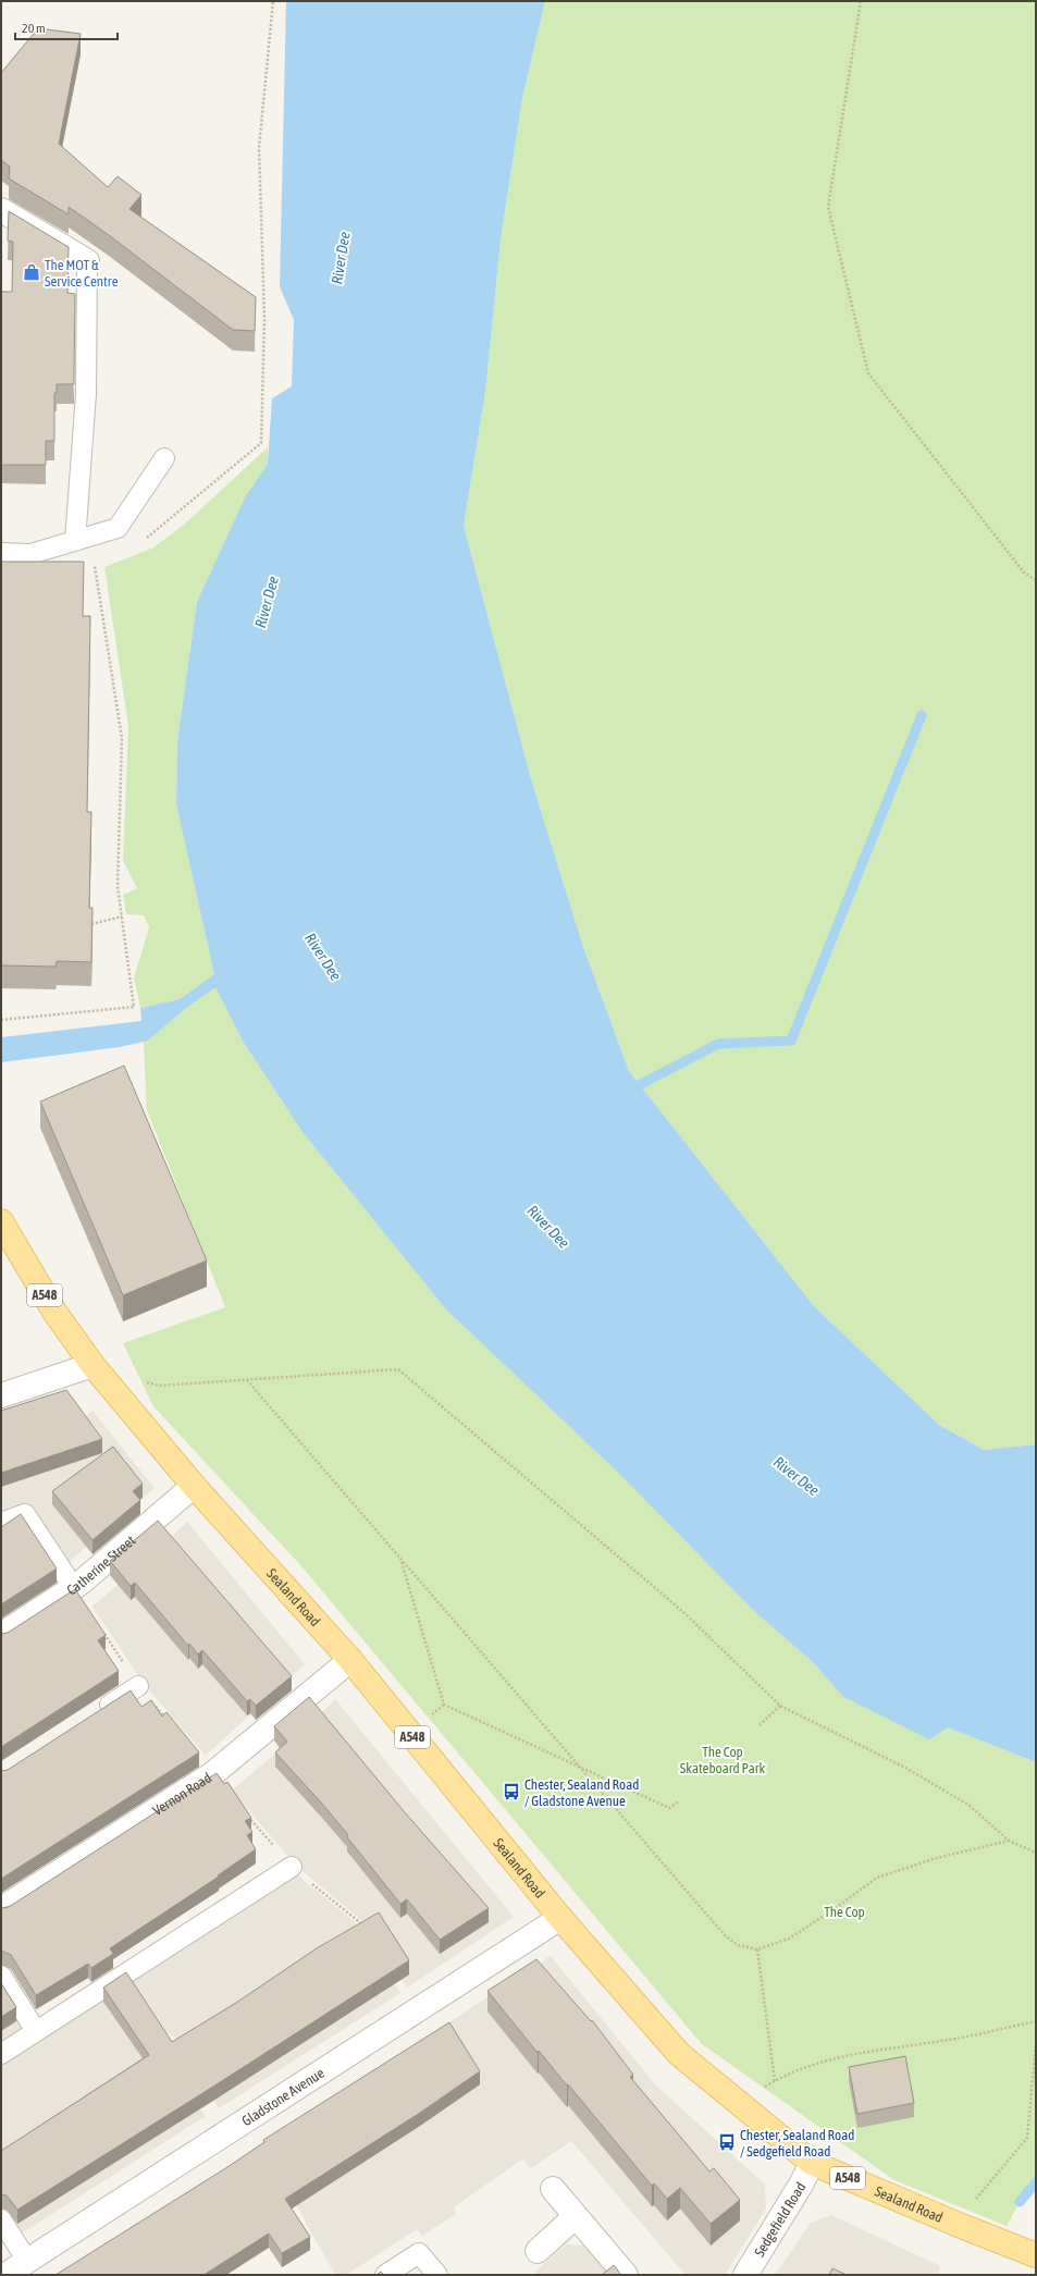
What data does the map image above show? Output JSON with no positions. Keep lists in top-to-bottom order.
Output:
{
  "streets": {
    "main road": ["A548", "Sealand Road"],
    "street": [
      "Catherine Street",
      "Vernon Road",
      "Gladstone Avenue",
      "Sedgefield Road"
    ]
  },
  "crossings": [
    ["A548", "Sealand Road"],
    ["Catherine Street", "Sealand Road"],
    ["Sealand Road", "Vernon Road"],
    ["Sealand Road", "Gladstone Avenue"],
    ["Sealand Road", "Sedgefield Road"]
  ],
  "water": ["River Dee"],
  "parks": ["The Cop Skateboard Park", "The Cop"],
  "places": {
    "shop": ["The MOT & Service Centre"],
    "bus stop": ["Chester, Sealand Road / Gladstone Avenue", "Chester, Sealand Road / Sedgefield Road"]
  },
  "scale_bar": "20 m"
}
